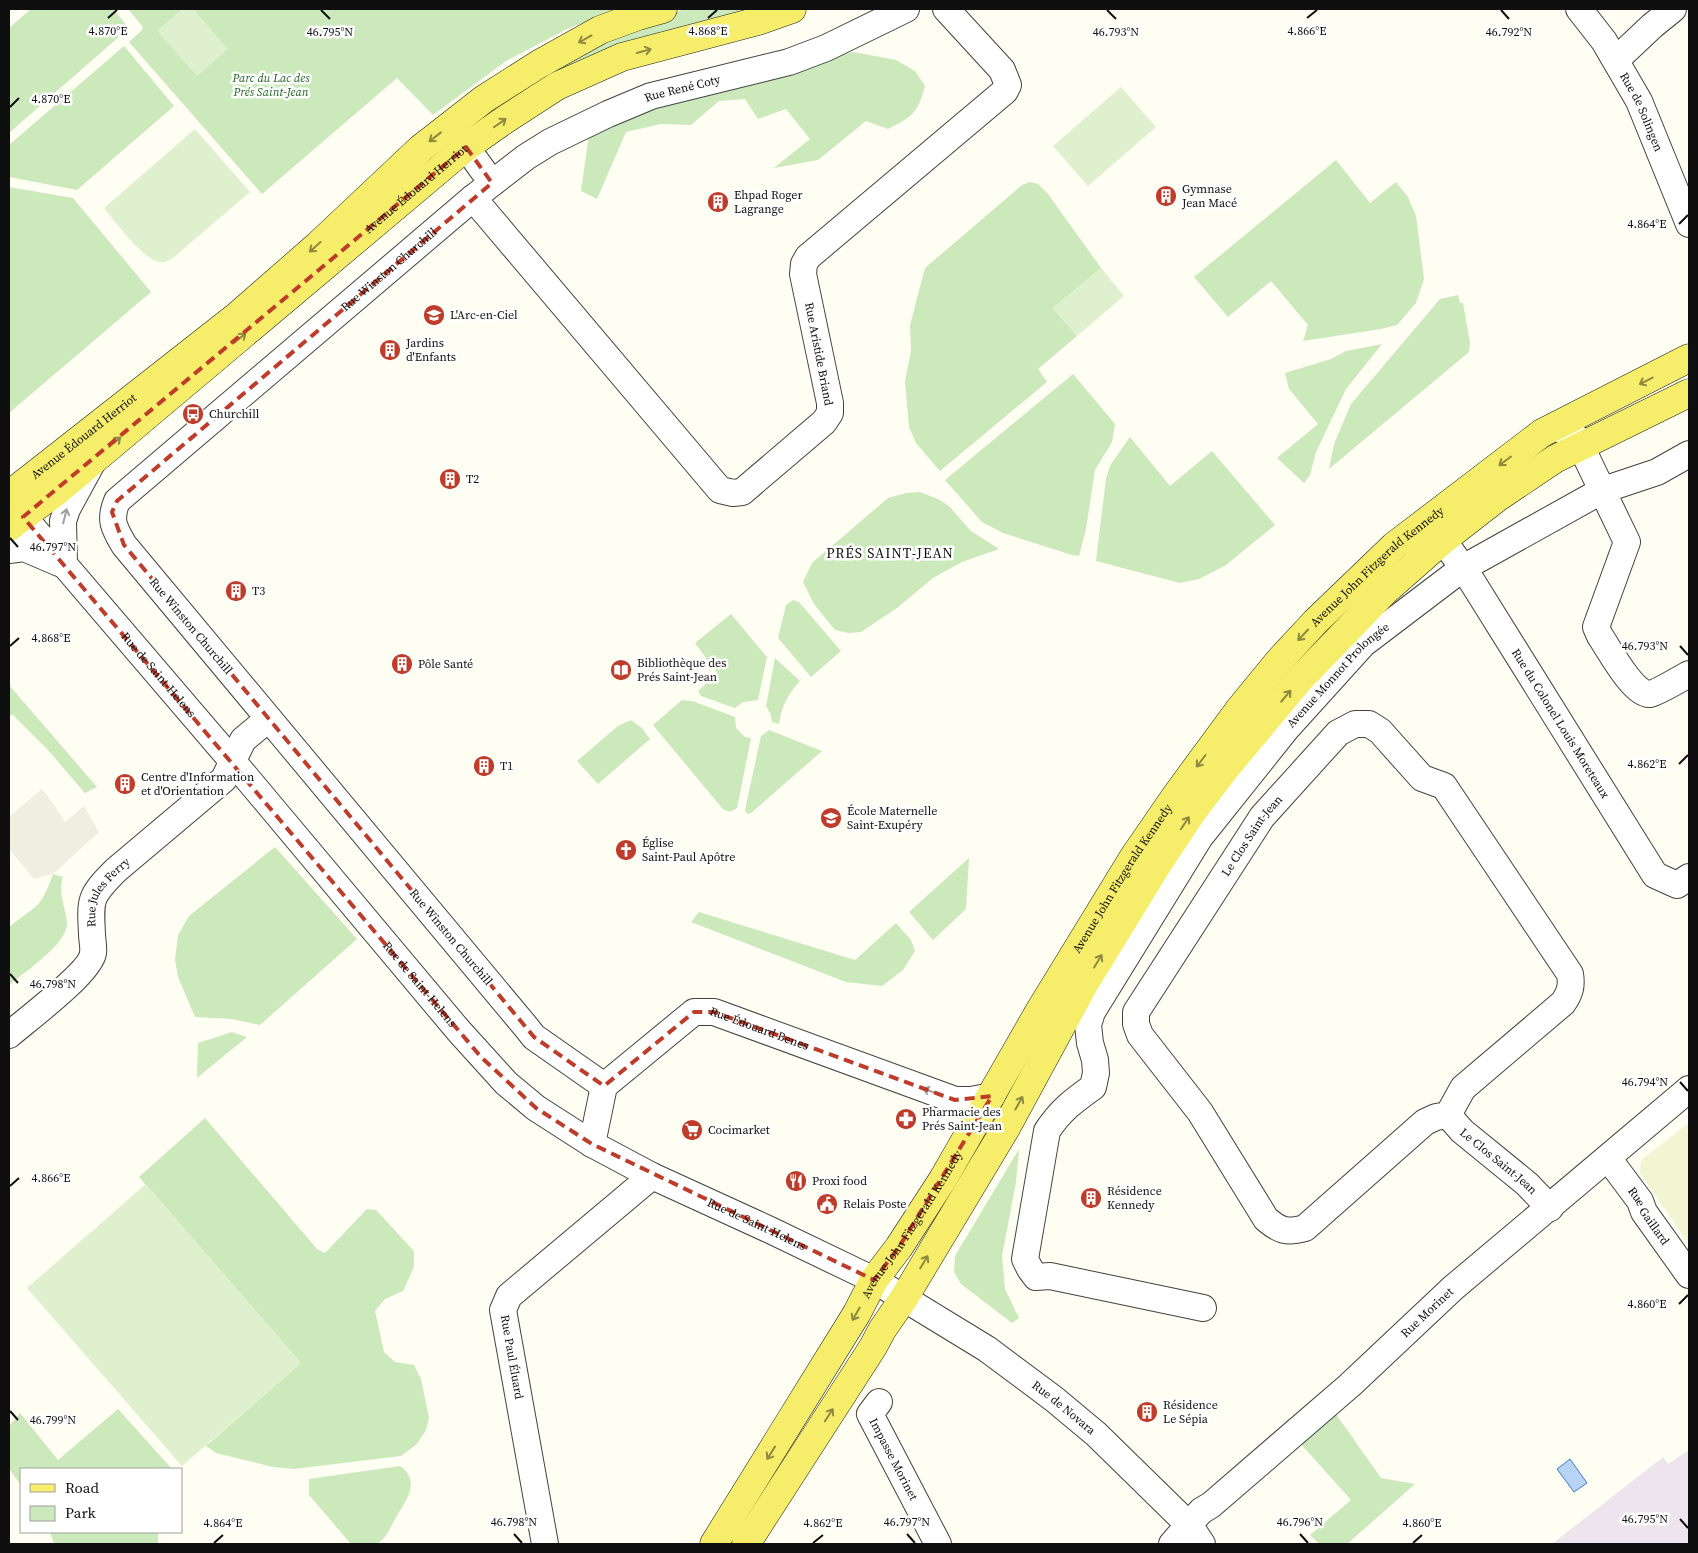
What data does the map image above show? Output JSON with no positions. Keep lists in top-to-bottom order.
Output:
{
  "streets": {
    "main road": ["Avenue Édouard Herriot", "Avenue John Fitzgerald Kennedy"],
    "street": [
      "Rue René Coty",
      "Rue de Solingen",
      "Rue Winston Churchill",
      "Rue Aristide Briand",
      "Rue de Saint-Helens",
      "Avenue Monnot Prolongée",
      "Rue du Colonel Louis Moreteaux",
      "Le Clos Saint-Jean",
      "Rue Jules Ferry",
      "Rue Édouard Benes",
      "Rue Gaillard",
      "Rue Morinet",
      "Rue Paul Éluard",
      "Rue de Novara",
      "Impasse Morinet"
    ]
  },
  "crossings": [
    ["Rue René Coty", "Rue Winston Churchill"],
    ["Rue René Coty", "Rue Aristide Briand"],
    ["Avenue Édouard Herriot", "Rue de Saint-Helens"],
    ["Rue Winston Churchill", "Rue Aristide Briand"],
    ["Rue Winston Churchill", "Rue Jules Ferry"],
    ["Rue Winston Churchill", "Rue Édouard Benes"],
    ["Avenue John Fitzgerald Kennedy", "Rue de Saint-Helens"],
    ["Avenue John Fitzgerald Kennedy", "Rue du Colonel Louis Moreteaux"],
    ["Avenue John Fitzgerald Kennedy", "Rue Édouard Benes"],
    ["Avenue John Fitzgerald Kennedy", "Rue de Novara"],
    ["Rue de Saint-Helens", "Rue Jules Ferry"],
    ["Rue de Saint-Helens", "Rue Paul Éluard"],
    ["Rue de Saint-Helens", "Rue de Novara"],
    ["Avenue Monnot Prolongée", "Rue du Colonel Louis Moreteaux"],
    ["Le Clos Saint-Jean", "Rue Morinet"],
    ["Rue Gaillard", "Rue Morinet"],
    ["Rue Morinet", "Rue de Novara"]
  ],
  "one_way": ["Rue Édouard Benes"],
  "districts": ["PRÉS SAINT-JEAN"],
  "parks": ["Parc du Lac des Prés Saint-Jean"],
  "places": {
    "building": [
      "Gymnase Jean Macé",
      "Ehpad Roger Lagrange",
      "Jardins d'Enfants",
      "T2",
      "T3",
      "Pôle Santé",
      "T1",
      "Centre d'Information et d'Orientation",
      "Résidence Kennedy",
      "Résidence Le Sépia"
    ],
    "school or university": ["L'Arc-en-Ciel", "École Maternelle Saint-Exupéry"],
    "bus stop": ["Churchill"],
    "library": ["Bibliothèque des Prés Saint-Jean"],
    "church": ["Église Saint-Paul Apôtre"],
    "pharmacy": ["Pharmacie des Prés Saint-Jean"],
    "supermarket": ["Cocimarket"],
    "restaurant": ["Proxi food"],
    "public building": ["Relais Poste"]
  },
  "legend": ["Road", "Park"],
  "coordinates": [
    "4.870°E",
    "4.868°E",
    "4.866°E",
    "46.795°N",
    "46.793°N",
    "46.792°N",
    "4.864°E",
    "46.797°N",
    "4.862°E",
    "46.798°N",
    "46.794°N",
    "4.860°E",
    "46.799°N",
    "46.796°N"
  ]
}
